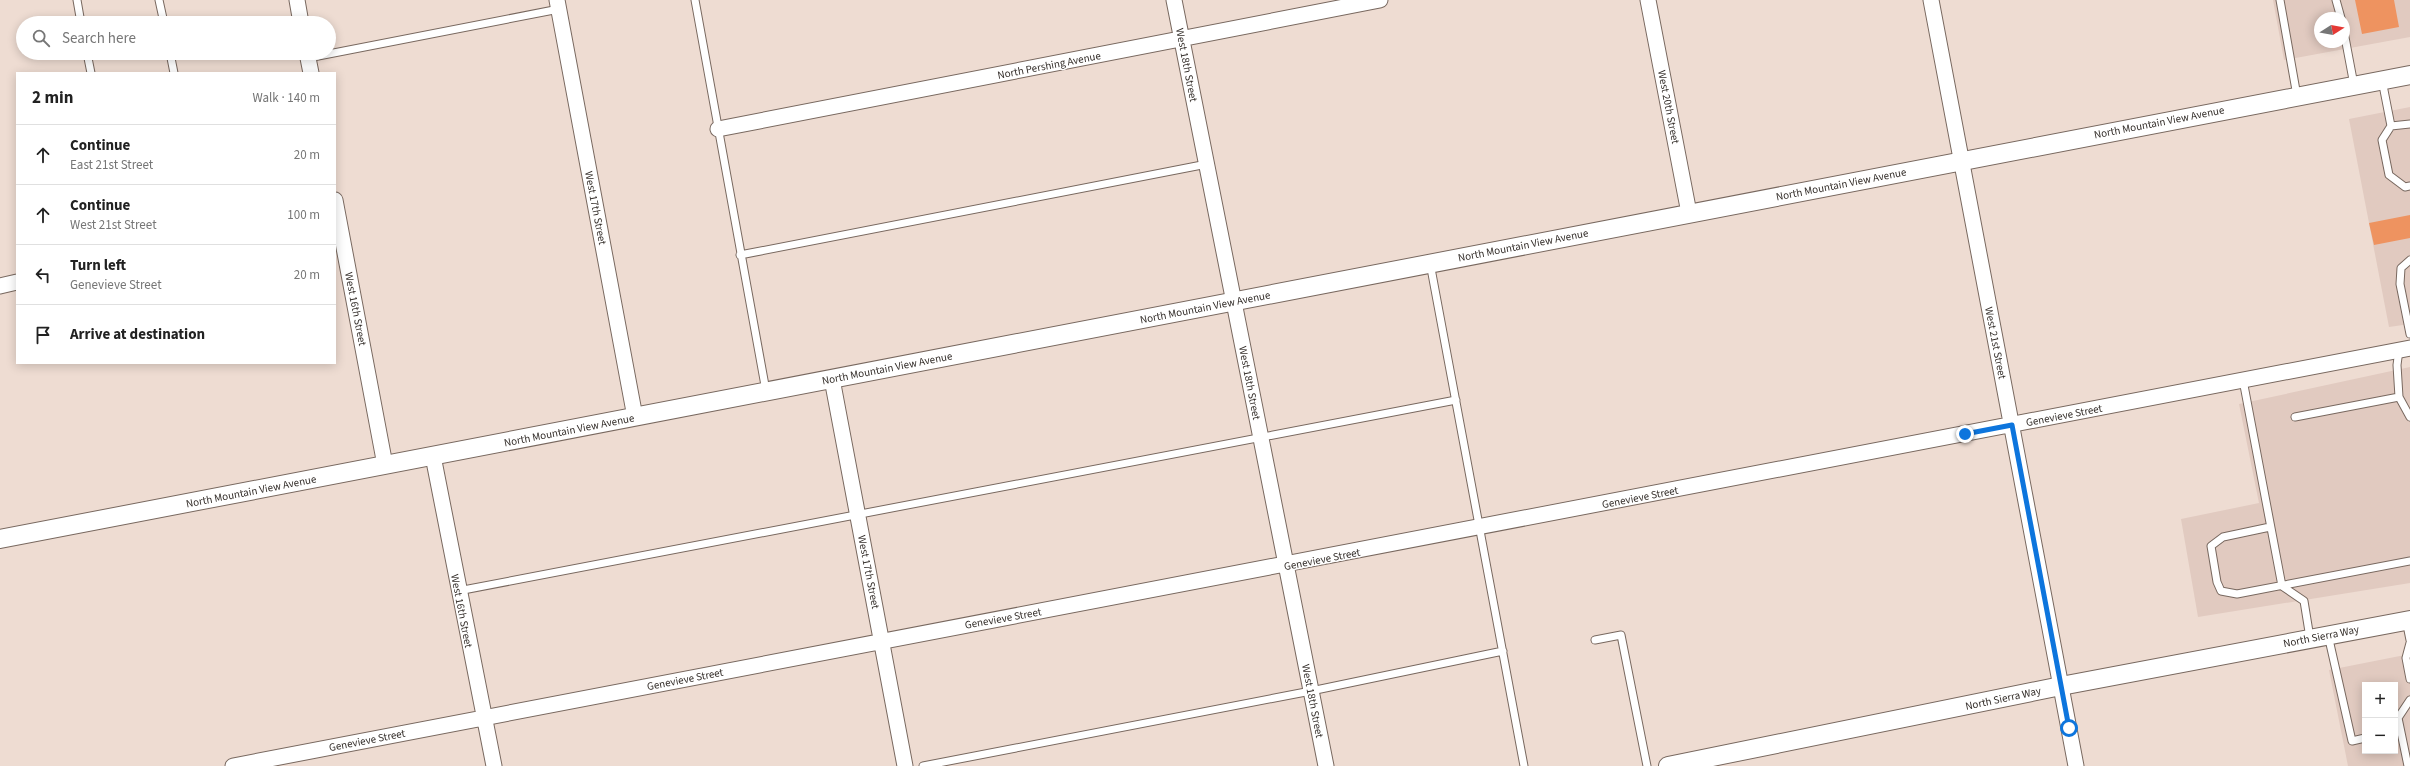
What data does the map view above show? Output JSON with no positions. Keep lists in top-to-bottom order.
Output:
{
  "streets": {
    "street": [
      "North Pershing Avenue",
      "West 18th Street",
      "West 20th Street",
      "North Mountain View Avenue",
      "West 17th Street",
      "West 16th Street",
      "West 21st Street",
      "Genevieve Street",
      "North Sierra Way"
    ]
  },
  "crossings": [
    ["North Pershing Avenue", "West 18th Street"],
    ["West 18th Street", "North Mountain View Avenue"],
    ["West 18th Street", "Genevieve Street"],
    ["West 20th Street", "North Mountain View Avenue"],
    ["North Mountain View Avenue", "West 17th Street"],
    ["North Mountain View Avenue", "West 16th Street"],
    ["North Mountain View Avenue", "West 21st Street"],
    ["West 17th Street", "Genevieve Street"],
    ["West 16th Street", "Genevieve Street"],
    ["West 21st Street", "Genevieve Street"],
    ["West 21st Street", "North Sierra Way"]
  ],
  "north": "right",
  "page": {
    "search": "Search here",
    "heading": ["2 min", "Walk · 140 m"],
    "list": [
      ["Continue", "East 21st Street", "20 m"],
      ["Continue", "West 21st Street", "100 m"],
      ["Turn left", "Genevieve Street", "20 m"],
      "Arrive at destination"
    ],
    "map_buttons": ["+", "−"]
  }
}
